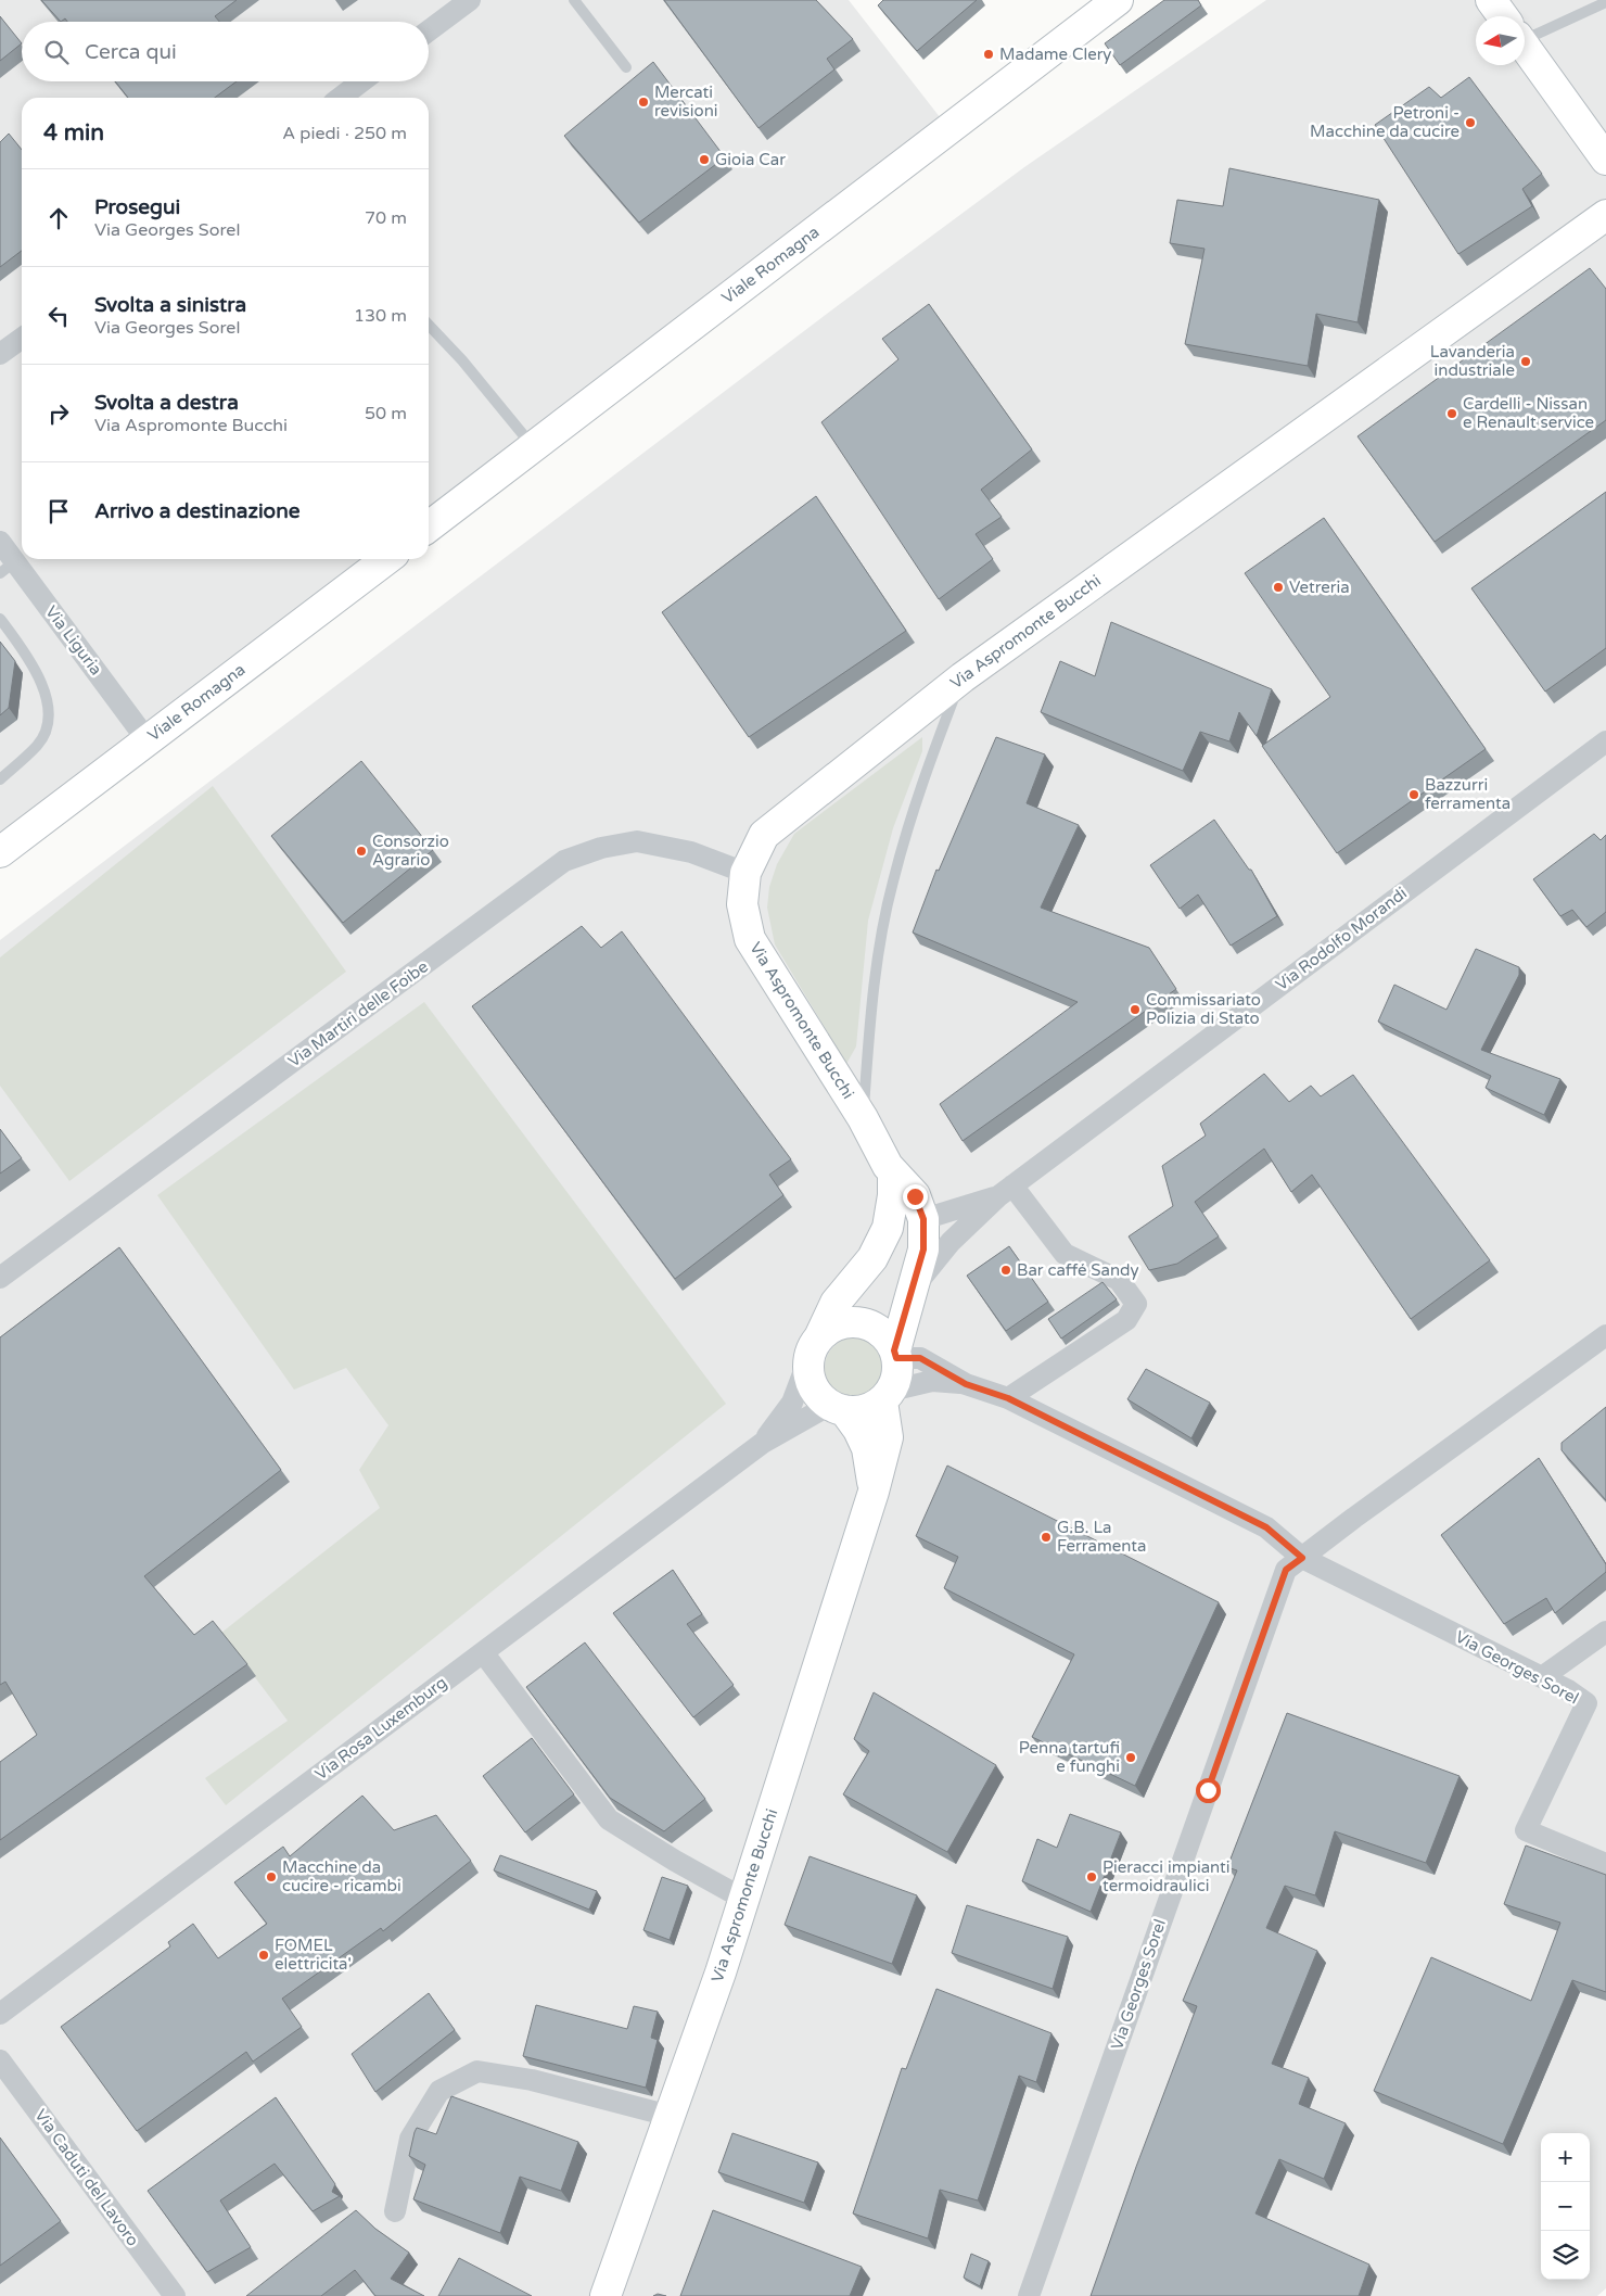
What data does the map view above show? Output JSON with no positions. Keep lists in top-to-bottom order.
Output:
{
  "streets": {
    "street": [
      "Viale Romagna",
      "Via Aspromonte Bucchi",
      "Via Liguria",
      "Via Rodolfo Morandi",
      "Via Martiri delle Foibe",
      "Via Georges Sorel",
      "Via Rosa Luxemburg",
      "Via Caduti del Lavoro"
    ]
  },
  "crossings": [
    ["Viale Romagna", "Via Liguria"],
    ["Via Aspromonte Bucchi", "Via Rodolfo Morandi"],
    ["Via Aspromonte Bucchi", "Via Martiri delle Foibe"],
    ["Via Aspromonte Bucchi", "Via Georges Sorel"],
    ["Via Aspromonte Bucchi", "Via Rosa Luxemburg"],
    ["Via Georges Sorel", "Via Rosa Luxemburg"]
  ],
  "places": [
    "Madame Clery",
    "Mercati revisioni",
    "Petroni - Macchine da cucire",
    "Gioia Car",
    "Lavanderia industriale",
    "Cardelli - Nissan e Renault service",
    "Vetreria",
    "Bazzurri ferramenta",
    "Consorzio Agrario",
    "Commissariato Polizia di Stato",
    "Bar caffé Sandy",
    "G.B. La Ferramenta",
    "Penna tartufi e funghi",
    "Macchine da cucire - ricambi",
    "Pieracci impianti termoidraulici",
    "FOMEL elettricita'"
  ],
  "north": "left",
  "page": {
    "search": "Cerca qui",
    "heading": ["4 min", "A piedi · 250 m"],
    "list": [
      ["Prosegui", "Via Georges Sorel", "70 m"],
      ["Svolta a sinistra", "Via Georges Sorel", "130 m"],
      ["Svolta a destra", "Via Aspromonte Bucchi", "50 m"],
      "Arrivo a destinazione"
    ],
    "map_buttons": ["+", "−"]
  }
}
